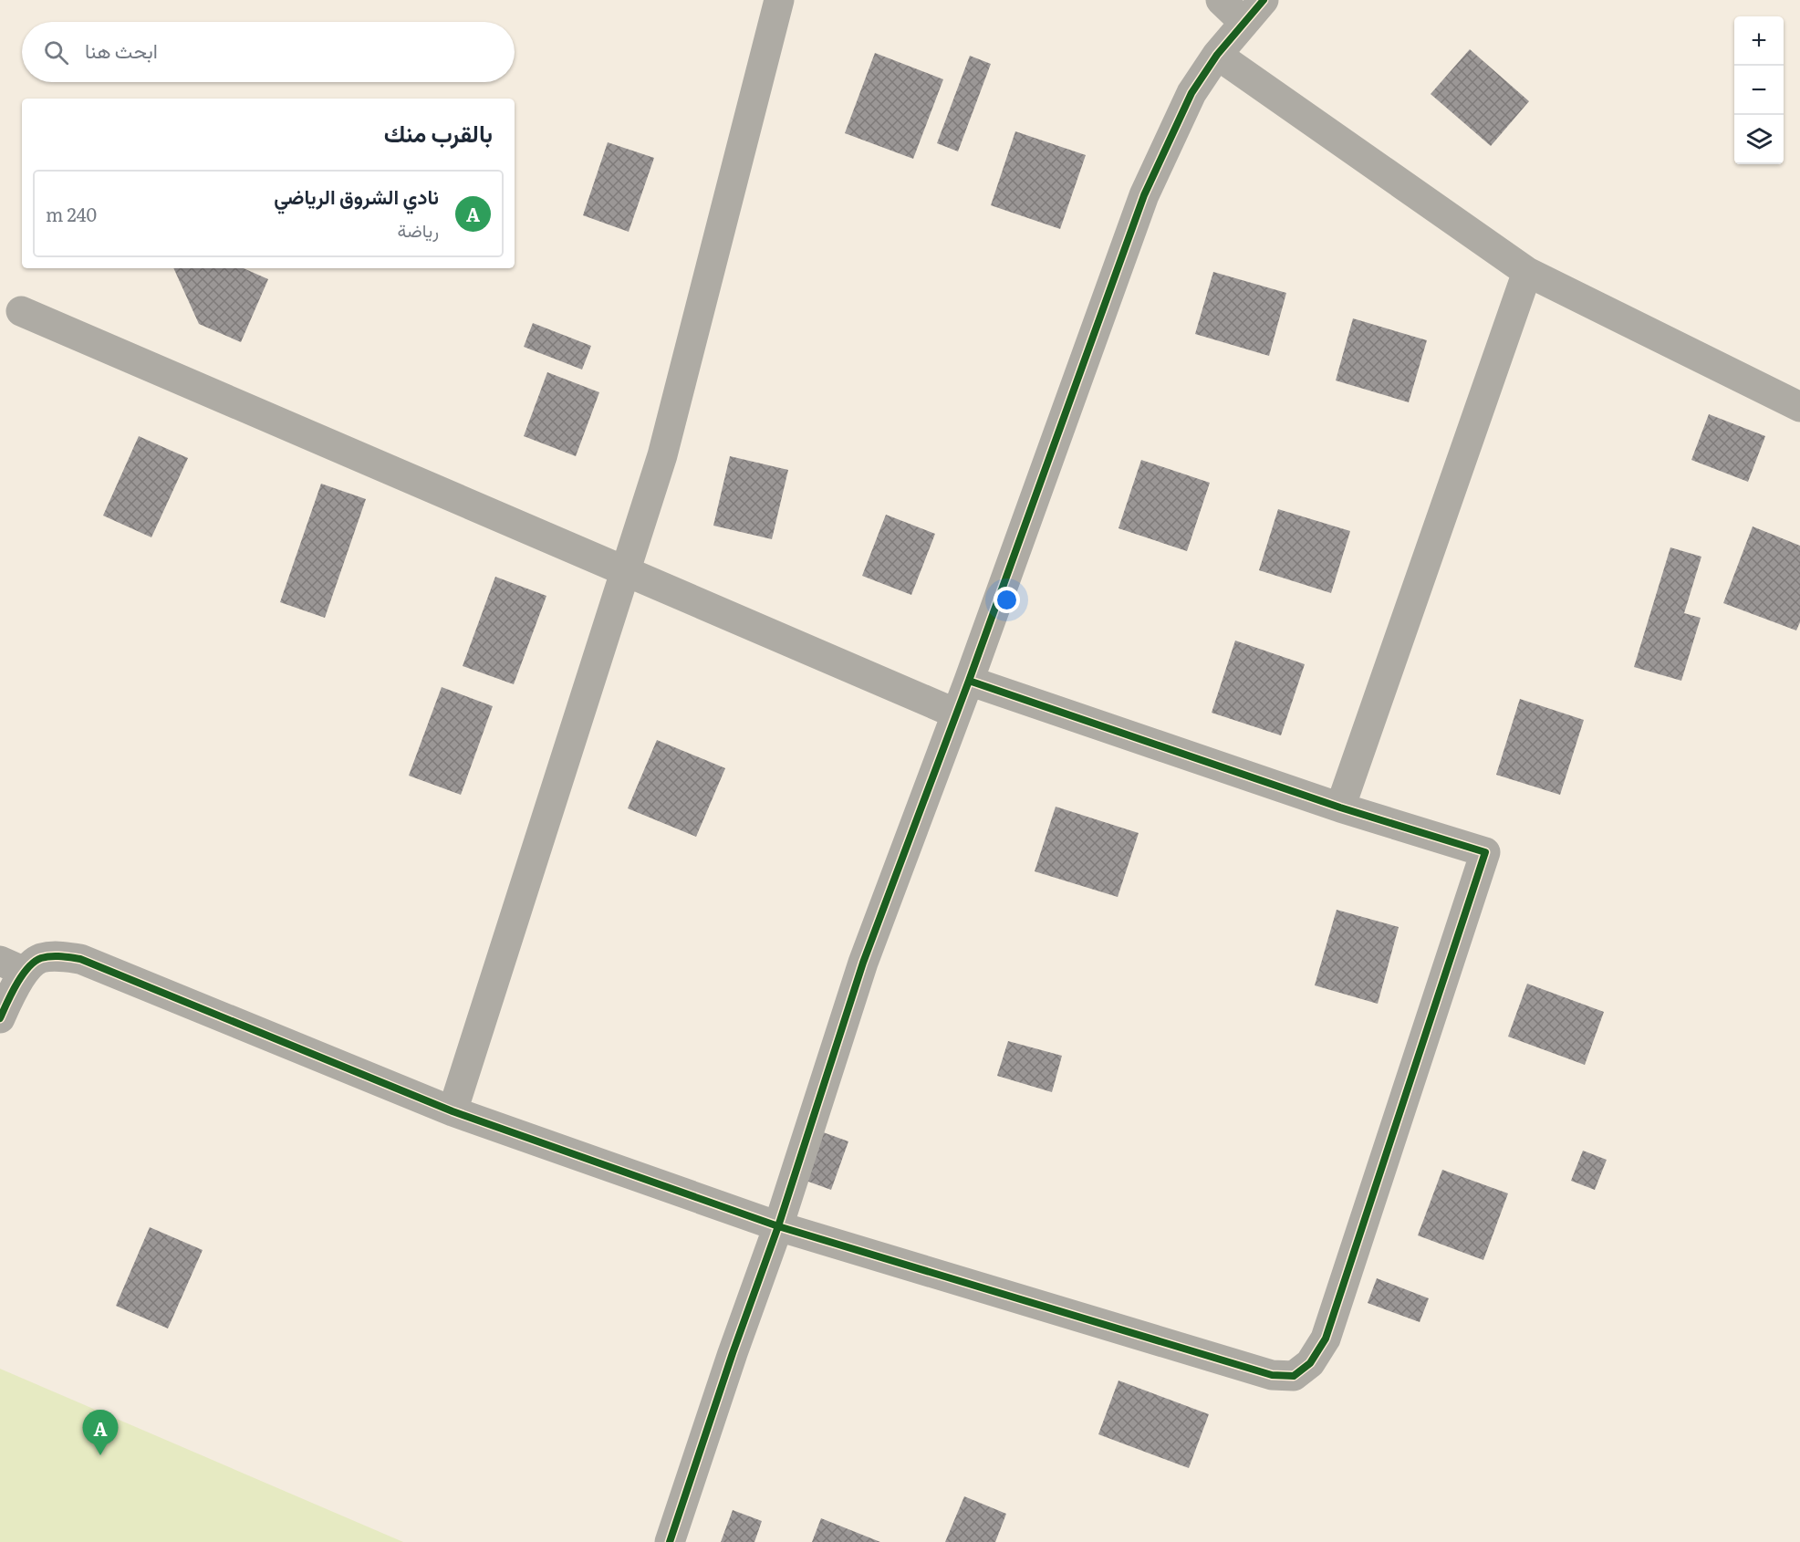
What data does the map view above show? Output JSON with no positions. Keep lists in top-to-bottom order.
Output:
{
  "page": {
    "map_buttons": ["+", "−"],
    "search": "ابحث هنا",
    "heading": "بالقرب منك",
    "list": [
      {
        "mark": "A",
        "name": "نادي الشروق الرياضي",
        "note": "رياضة",
        "value": "240 m"
      }
    ],
    "pins": "A"
  }
}
